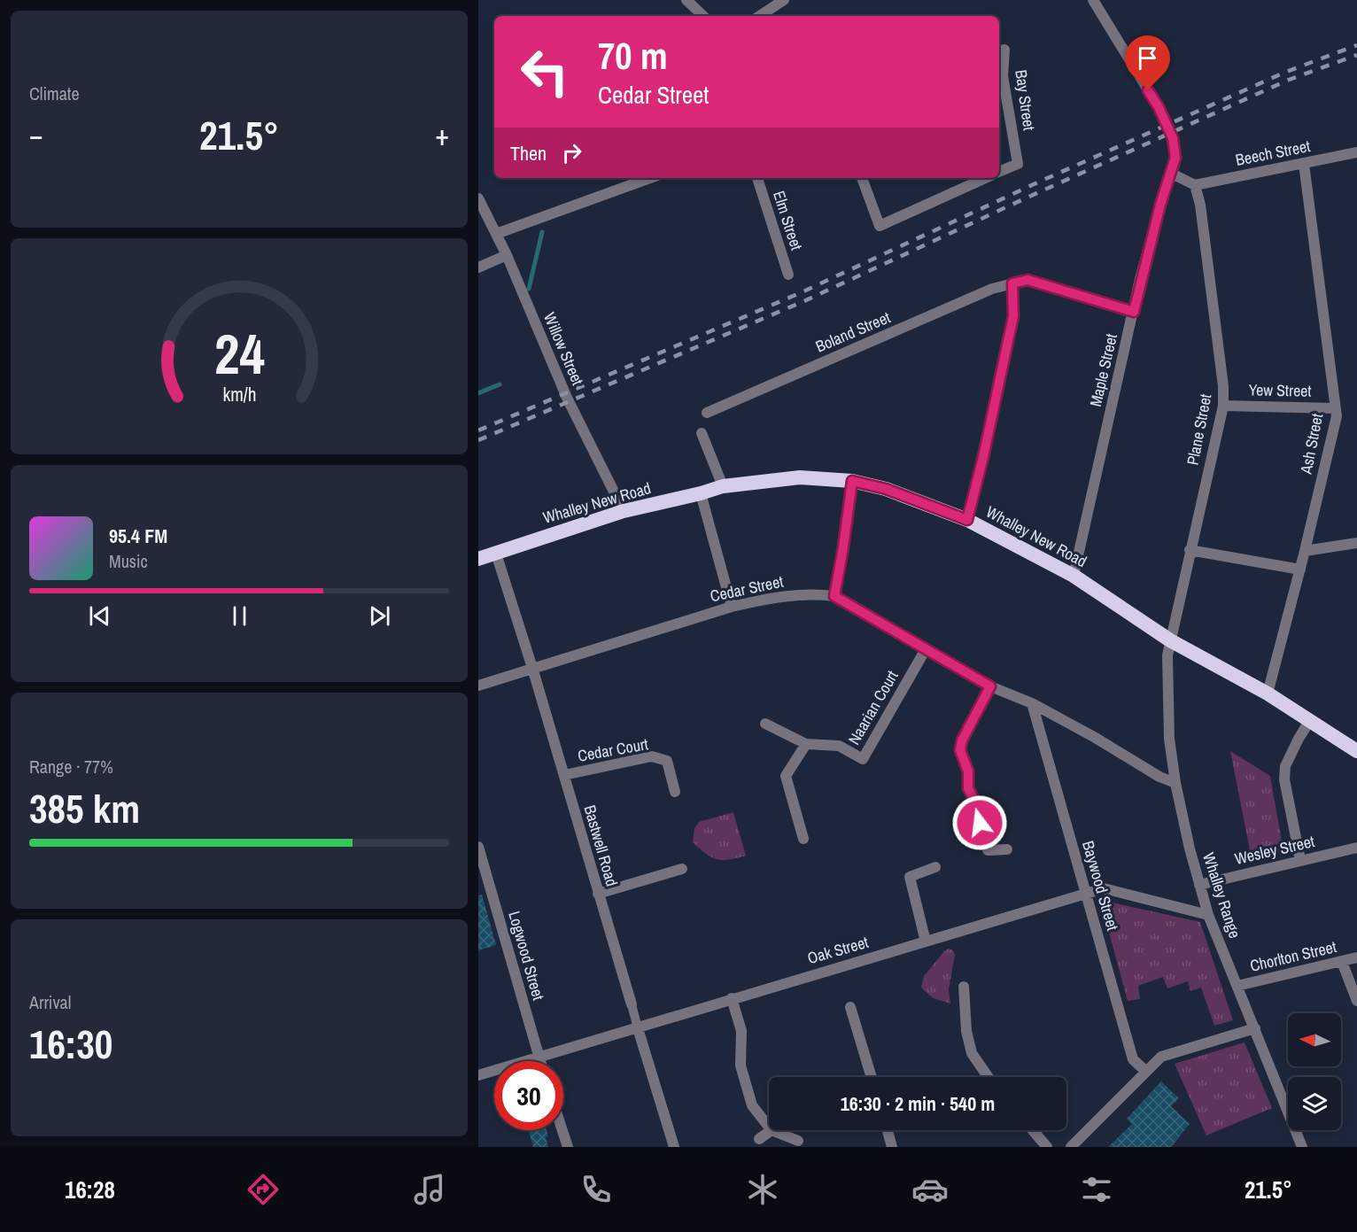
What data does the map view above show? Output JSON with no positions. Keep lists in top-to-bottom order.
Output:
{
  "streets": {
    "highway": ["Whalley New Road"],
    "street": [
      "Bay Street",
      "Beech Street",
      "Elm Street",
      "Boland Street",
      "Willow Street",
      "Maple Street",
      "Yew Street",
      "Plane Street",
      "Ash Street",
      "Cedar Street",
      "Naarian Court",
      "Cedar Court",
      "Bastwell Road",
      "Wesley Street",
      "Baywood Street",
      "Whalley Range",
      "Oak Street",
      "Logwood Street",
      "Chorlton Street"
    ]
  },
  "crossings": [
    ["Beech Street", "Plane Street"],
    ["Beech Street", "Ash Street"],
    ["Boland Street", "Maple Street"],
    ["Willow Street", "Whalley New Road"],
    ["Maple Street", "Whalley New Road"],
    ["Yew Street", "Plane Street"],
    ["Yew Street", "Ash Street"],
    ["Plane Street", "Whalley New Road"],
    ["Plane Street", "Whalley Range"],
    ["Ash Street", "Whalley New Road"],
    ["Whalley New Road", "Bastwell Road"],
    ["Whalley New Road", "Whalley Range"],
    ["Cedar Street", "Naarian Court"],
    ["Cedar Street", "Bastwell Road"],
    ["Cedar Street", "Baywood Street"],
    ["Cedar Street", "Whalley Range"],
    ["Cedar Court", "Bastwell Road"],
    ["Bastwell Road", "Oak Street"],
    ["Wesley Street", "Whalley Range"],
    ["Baywood Street", "Oak Street"],
    ["Whalley Range", "Oak Street"],
    ["Whalley Range", "Chorlton Street"],
    ["Oak Street", "Logwood Street"]
  ],
  "north": "left",
  "page": {
    "tile": [
      "Climate",
      ["Range · 77%", "385 km"],
      ["Arrival", "16:30"]
    ],
    "turn": ["70 m", "Cedar Street"],
    "heat": ["−", "21.5°", "+"],
    "then": "Then",
    "song": ["95.4 FM", "Music"],
    "limit": "30",
    "trip": "16:30 · 2 min · 540 m",
    "tabs": ["16:28", "21.5°"],
    "gauge": ["24", "km/h"]
  }
}
